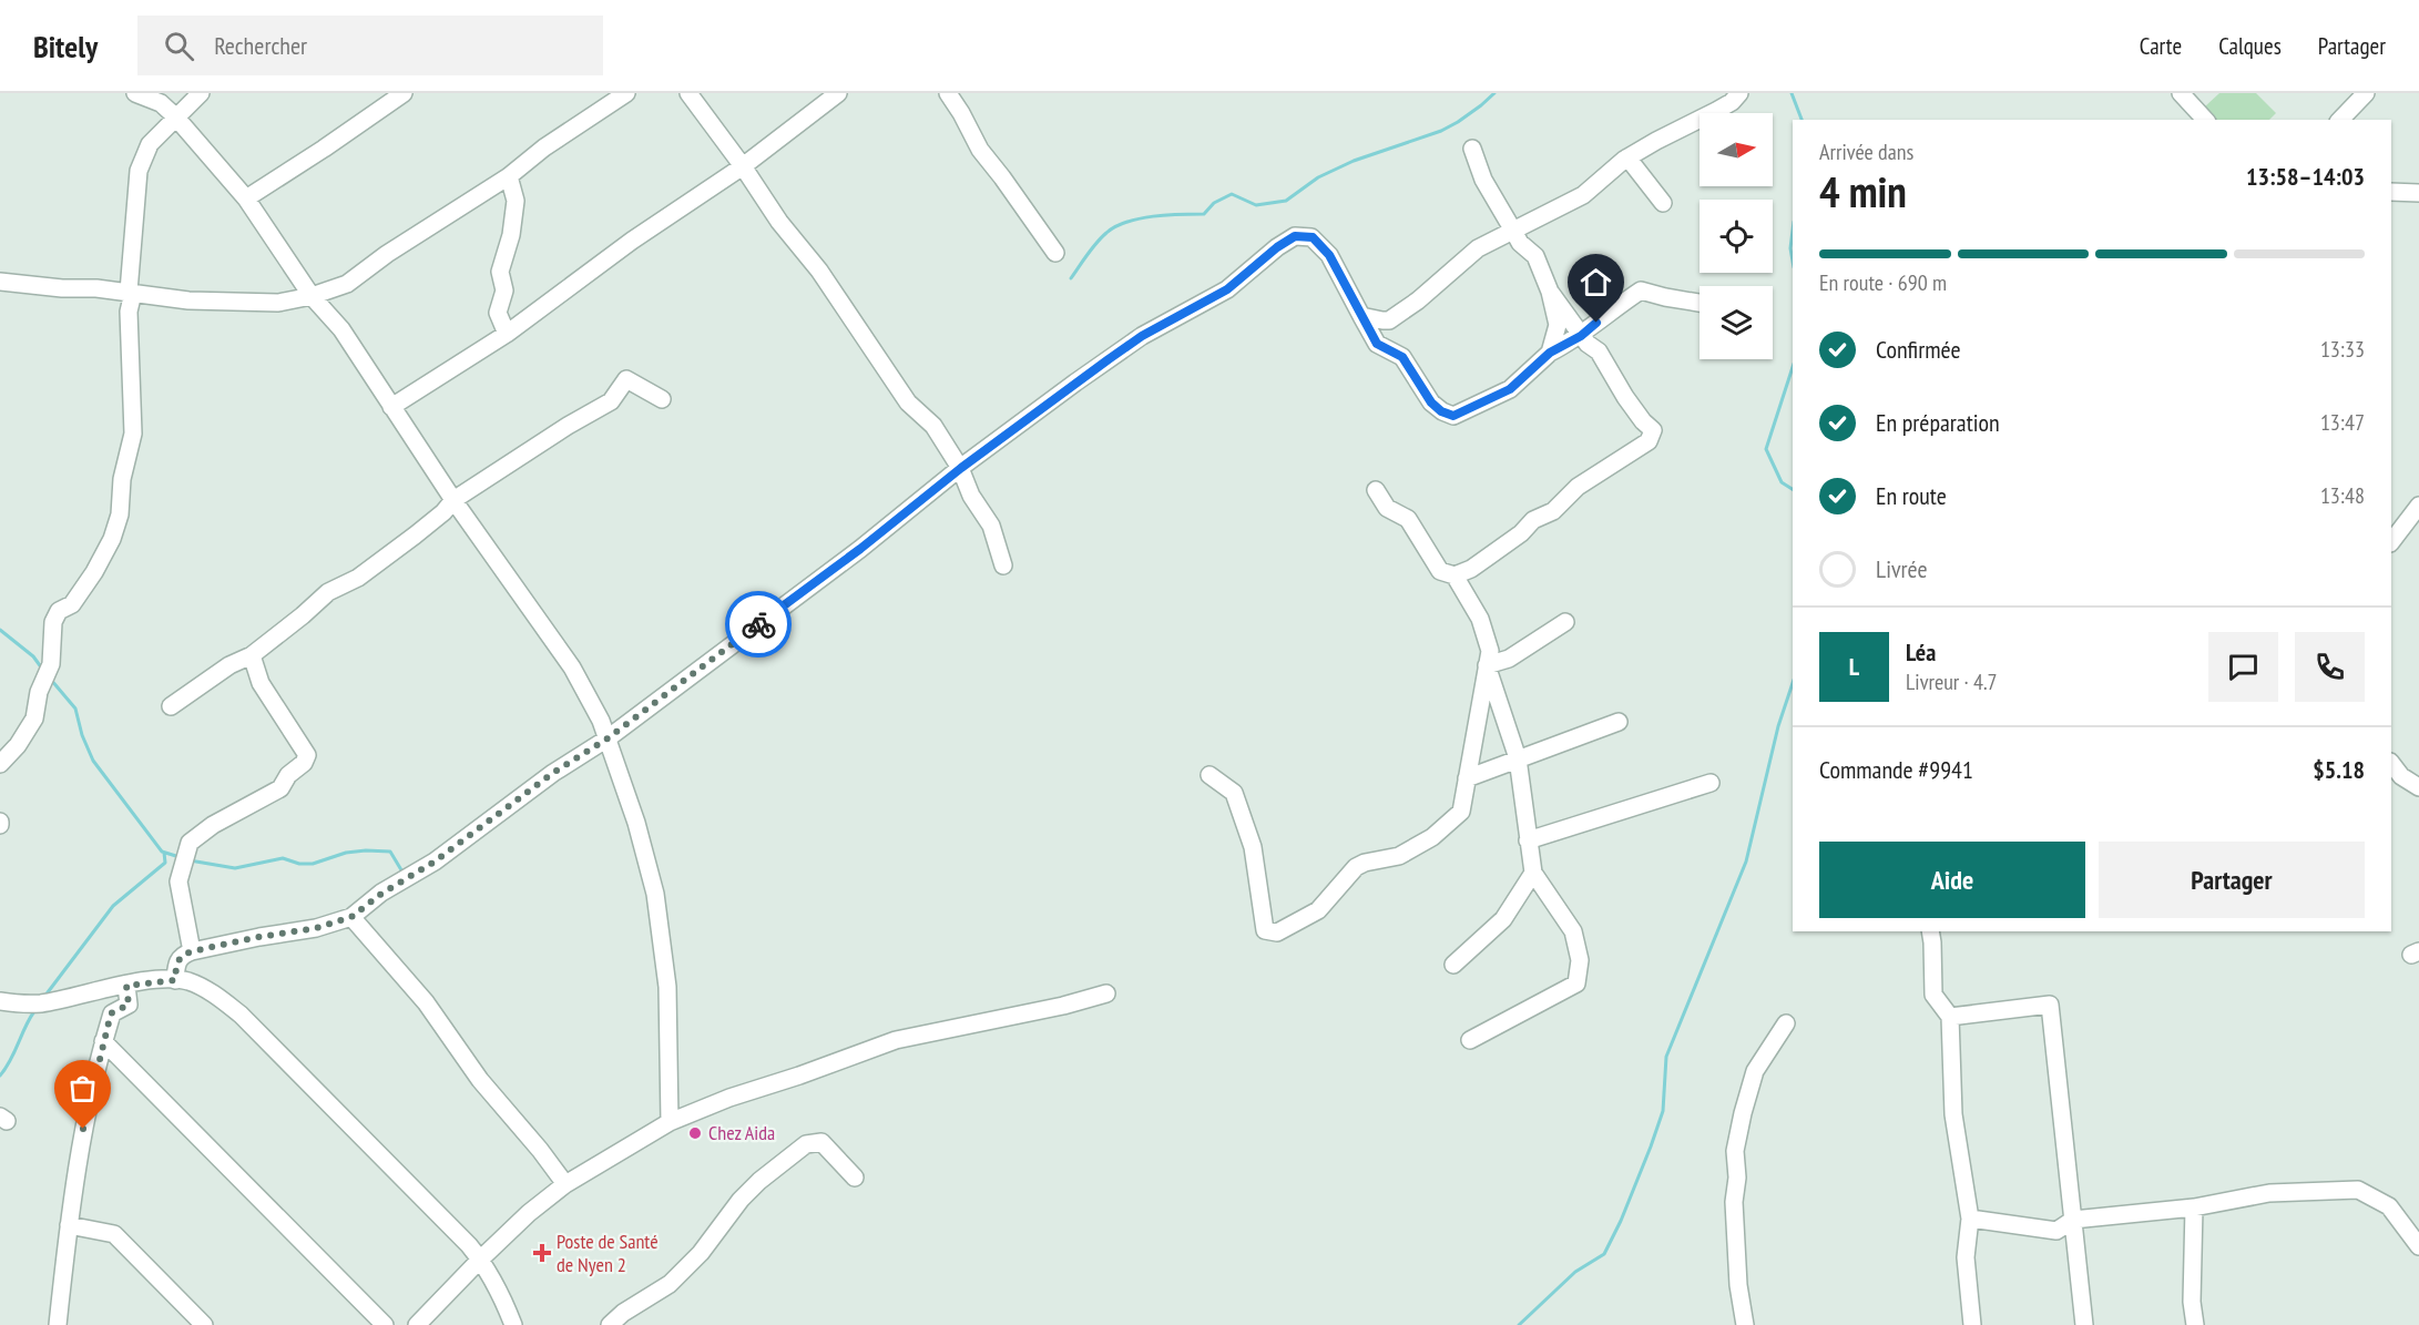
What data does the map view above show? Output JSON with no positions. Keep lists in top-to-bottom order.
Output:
{
  "places": {
    "other": ["Chez Aida"],
    "health": ["Poste de Santé de Nyen 2"]
  },
  "north": "right",
  "page": {
    "header": "Bitely",
    "search": "Rechercher",
    "nav": ["Carte", "Calques", "Partager"],
    "heading": ["4 min", "Arrivée dans", "13:58–14:03"],
    "panel": [
      "Léa",
      "Livreur · 4.7",
      "Commande #9941",
      "$5.18"
    ],
    "bar": "En route · 690 m",
    "list": [
      ["Confirmée", "13:33"],
      ["En préparation", "13:47"],
      ["En route", "13:48"],
      "Livrée"
    ],
    "round": "L",
    "buttons": ["Aide", "Partager"]
  }
}
